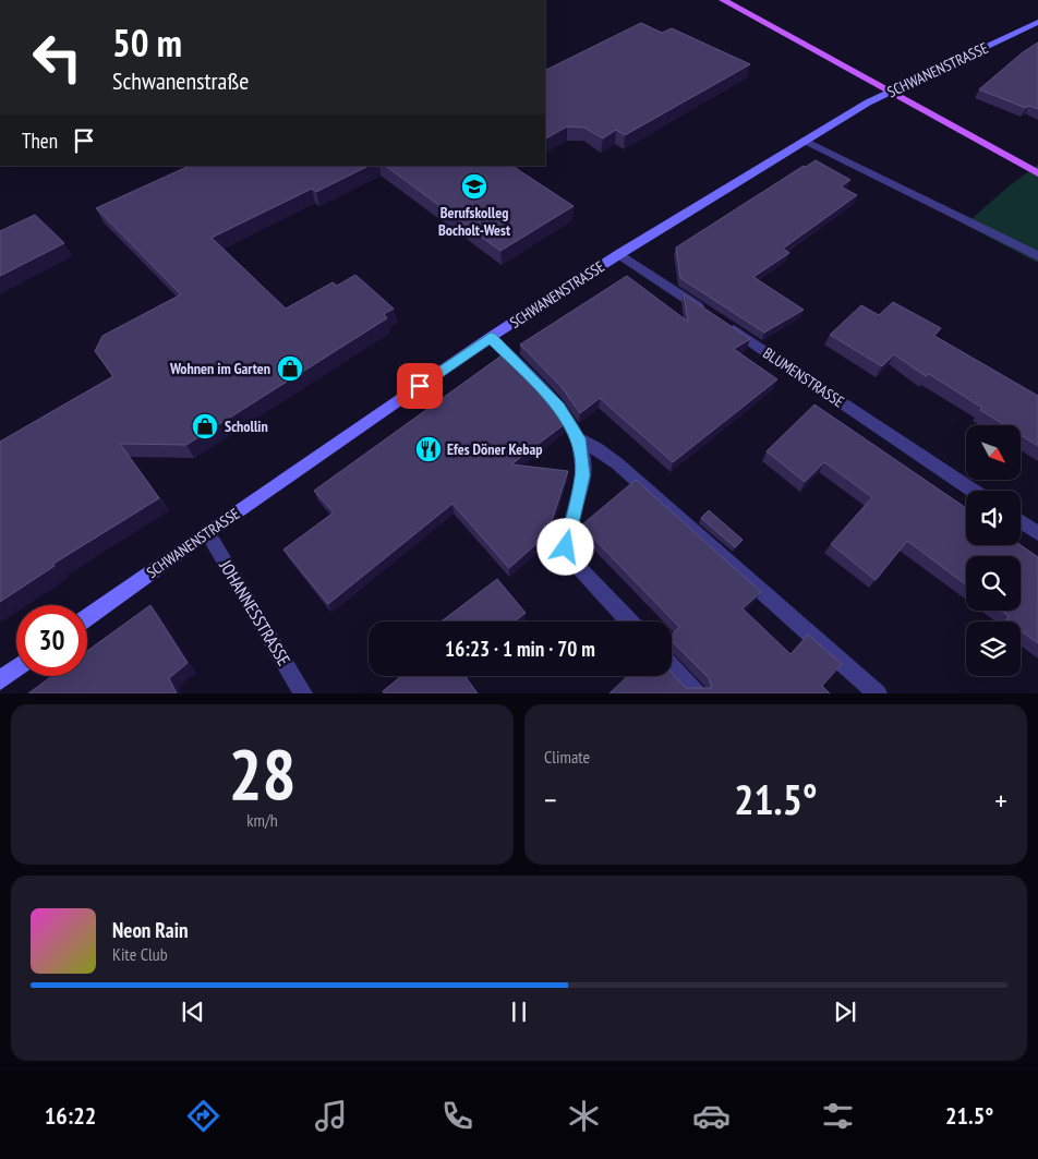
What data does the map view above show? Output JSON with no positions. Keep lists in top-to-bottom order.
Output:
{
  "streets": {
    "street": ["SCHWANENSTRASSE", "BLUMENSTRASSE", "JOHANNESSTRASSE"]
  },
  "crossings": [
    ["SCHWANENSTRASSE", "BLUMENSTRASSE"],
    ["SCHWANENSTRASSE", "JOHANNESSTRASSE"]
  ],
  "places": {
    "school or university": ["Berufskolleg Bocholt-West"],
    "shop": ["Wohnen im Garten", "Schollin"],
    "restaurant": ["Efes Döner Kebap"]
  },
  "north": "bottom right",
  "page": {
    "turn": ["50 m", "Schwanenstraße"],
    "then": "Then",
    "limit": "30",
    "trip": "16:23 · 1 min · 70 m",
    "tile": [
      ["28", "km/h"],
      "Climate"
    ],
    "heat": ["−", "21.5°", "+"],
    "song": ["Neon Rain", "Kite Club"],
    "tabs": ["16:22", "21.5°"]
  }
}
